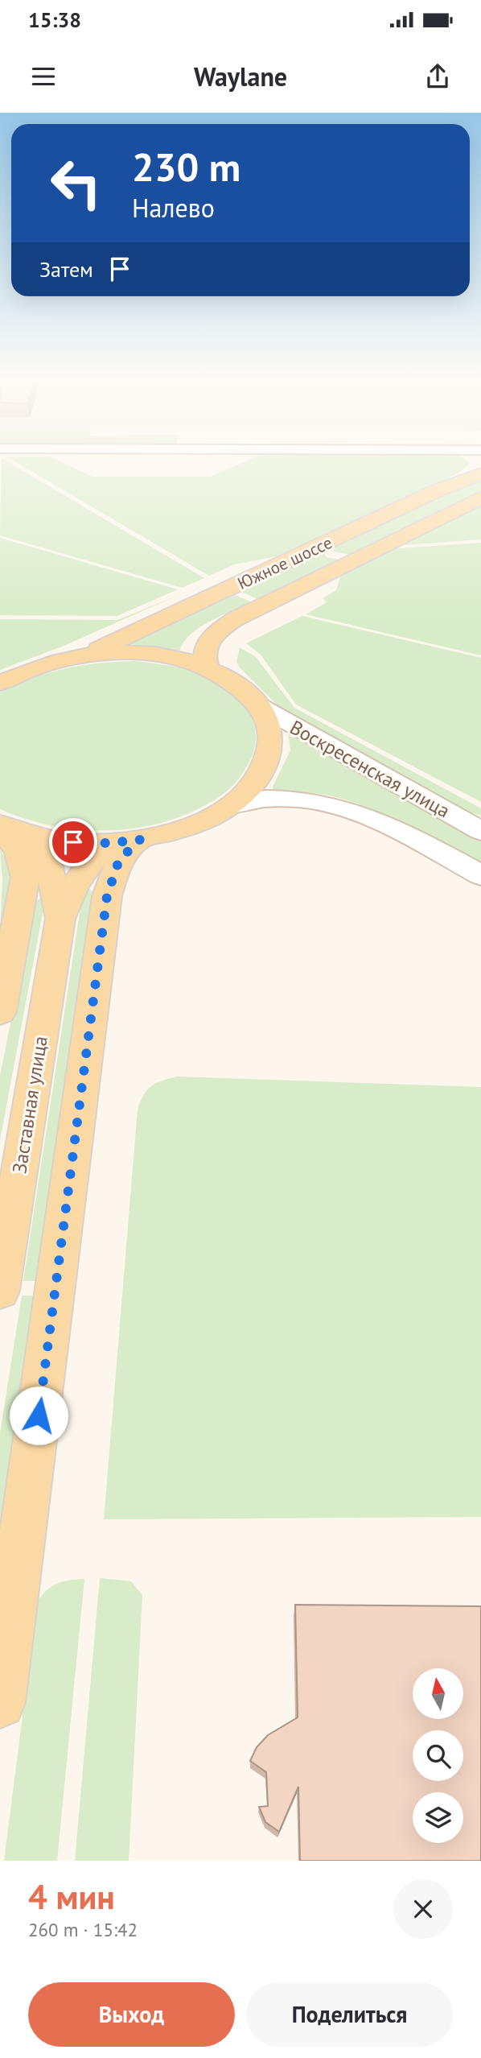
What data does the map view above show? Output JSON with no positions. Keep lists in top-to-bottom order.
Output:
{
  "streets": {
    "main road": ["Южное шоссе", "Воскресенская улица", "Заставная улица"]
  },
  "north": "top",
  "page": {
    "status": "15:38",
    "header": "Waylane",
    "turn": ["230 m", "Налево"],
    "then": "Затем",
    "heading": ["4 мин", "260 m · 15:42"],
    "buttons": ["Выход", "Поделиться"]
  }
}
